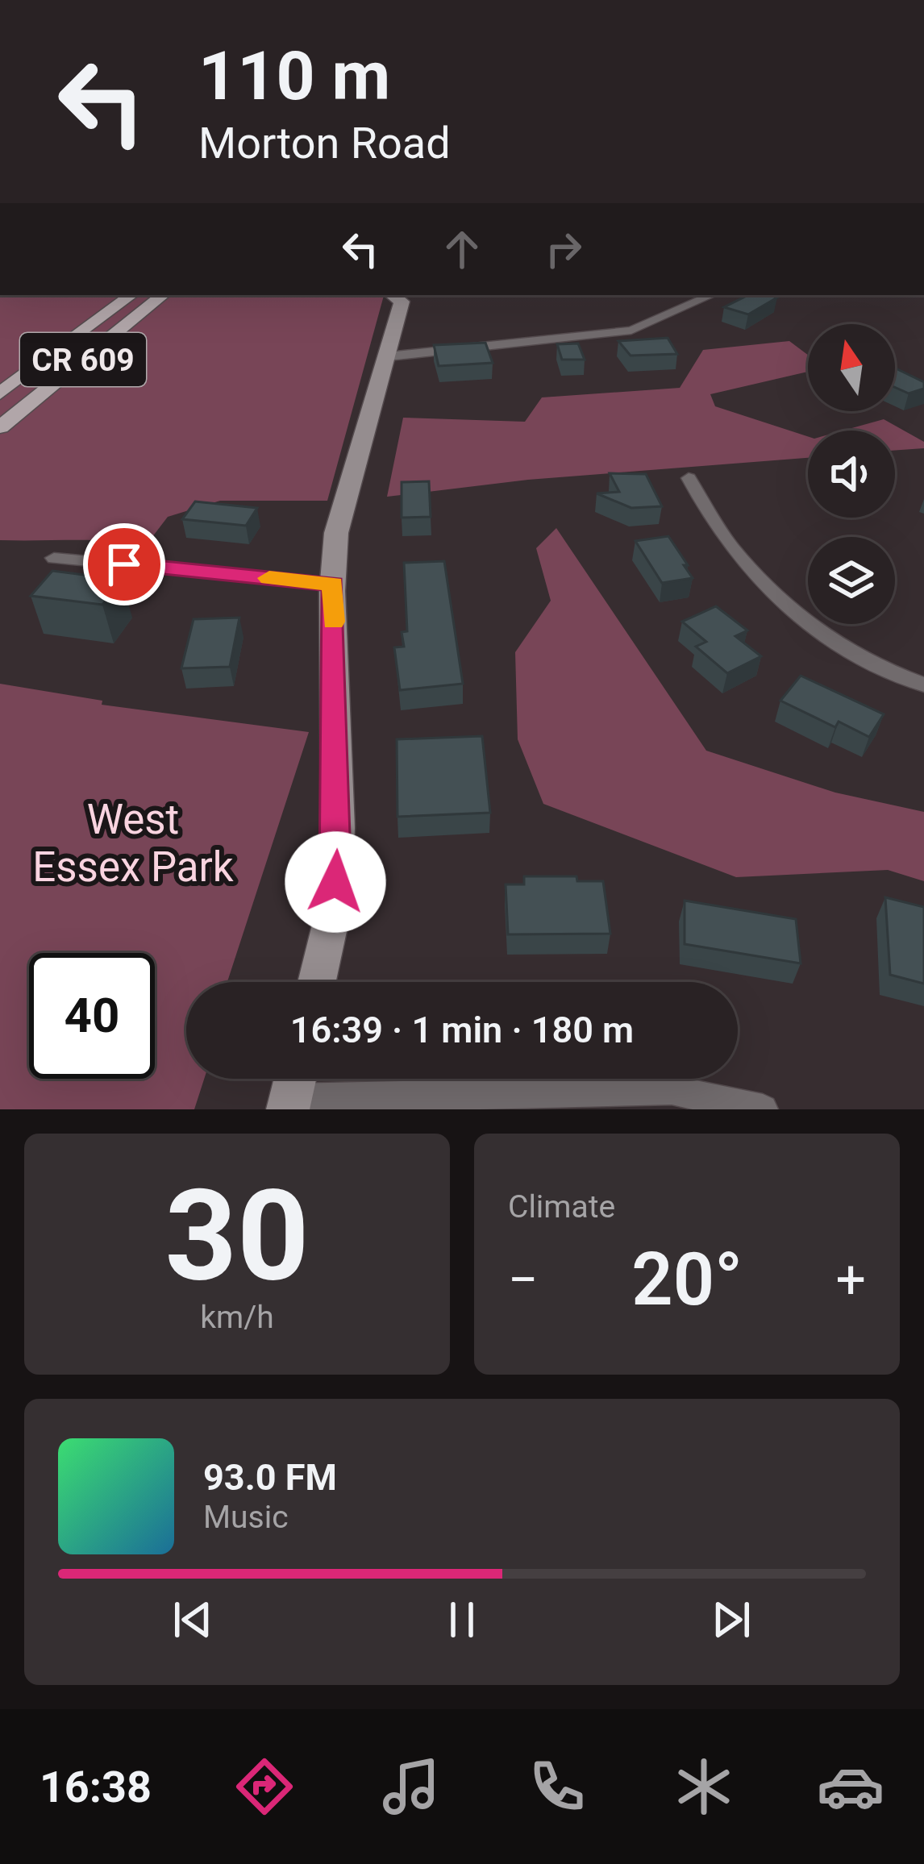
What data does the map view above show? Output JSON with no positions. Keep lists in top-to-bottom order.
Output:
{
  "streets": {
    "main road": ["CR 609"]
  },
  "parks": ["West Essex Park"],
  "north": "top",
  "page": {
    "turn": ["110 m", "Morton Road"],
    "limit": "40",
    "trip": "16:39 · 1 min · 180 m",
    "tile": [
      ["30", "km/h"],
      "Climate"
    ],
    "heat": ["−", "20°", "+"],
    "song": ["93.0 FM", "Music"],
    "tabs": "16:38"
  }
}
